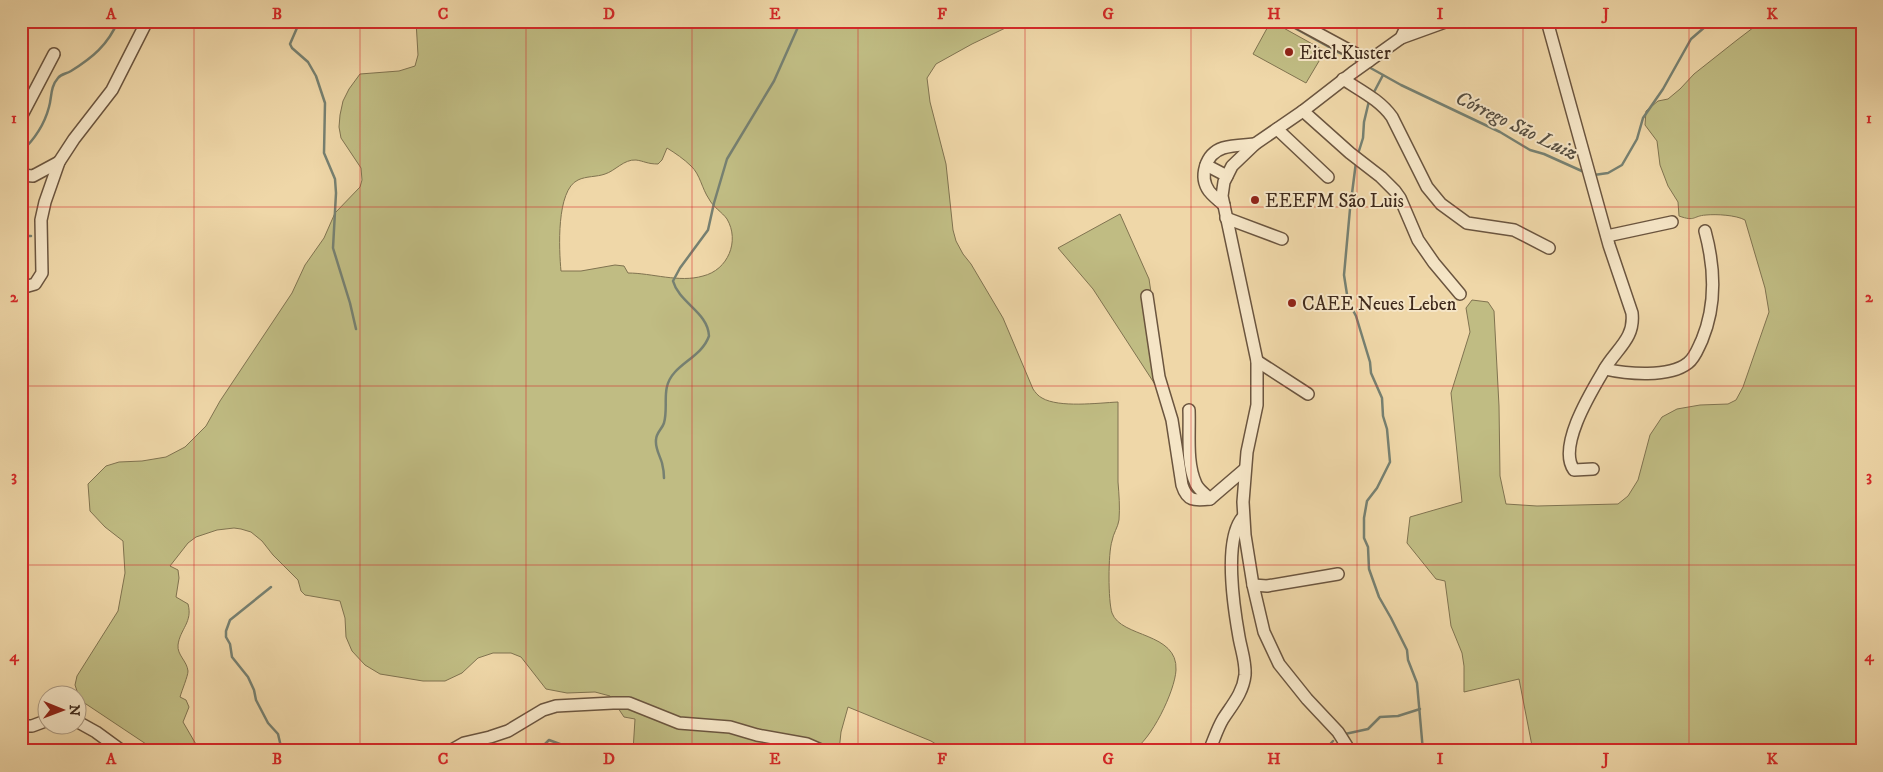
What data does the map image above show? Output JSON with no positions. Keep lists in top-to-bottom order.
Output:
{
  "water": ["Córrego São Luiz"],
  "places": ["Eitel Kuster", "EEEFM São Luis", "CAEE Neues Leben"],
  "north": "right",
  "grid": {
    "columns": [
      "A",
      "B",
      "C",
      "D",
      "E",
      "F",
      "G",
      "H",
      "I",
      "J",
      "K"
    ],
    "rows": [
      "1",
      "2",
      "3",
      "4"
    ]
  }
}
